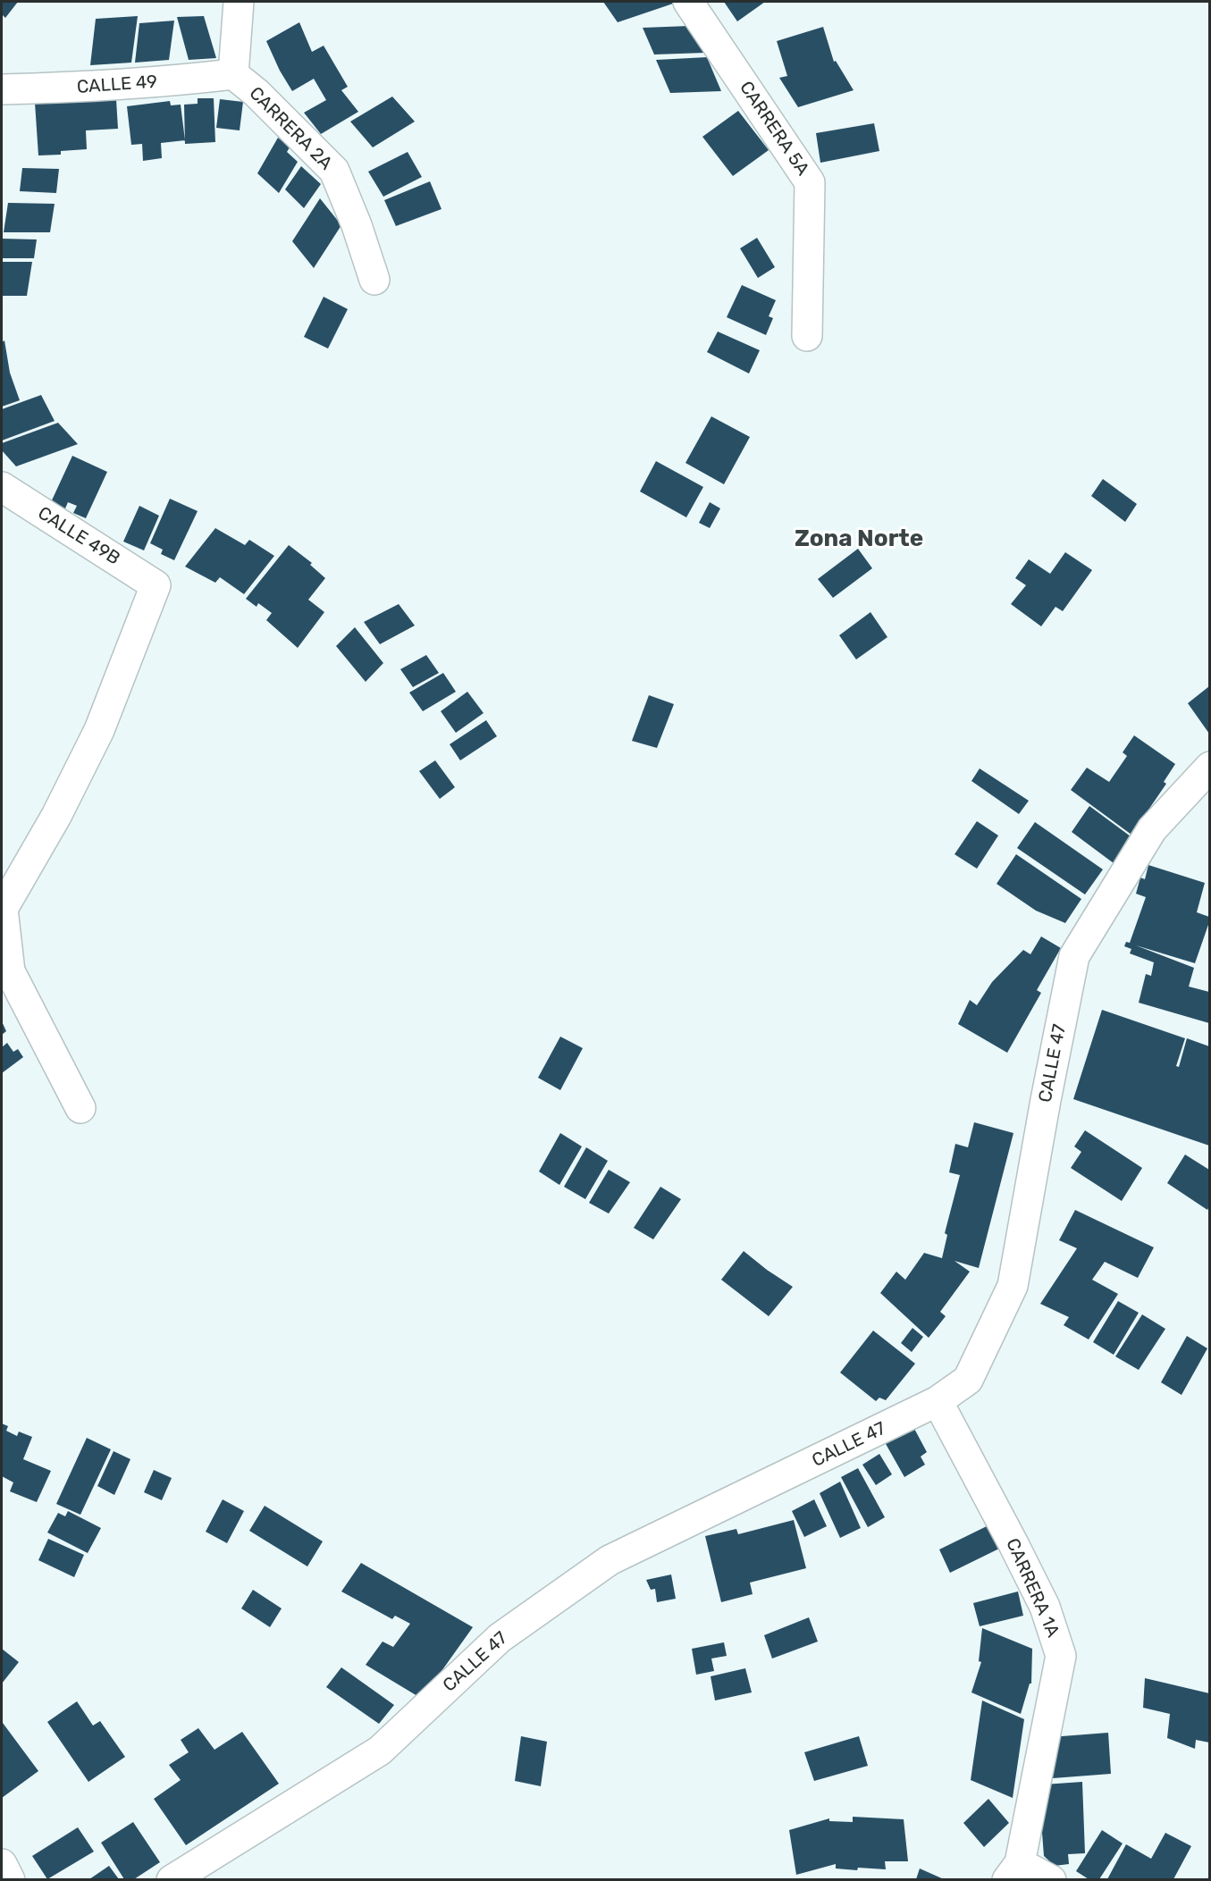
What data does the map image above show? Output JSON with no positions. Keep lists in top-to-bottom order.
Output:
{
  "streets": {
    "street": [
      "CALLE 49",
      "CARRERA 2A",
      "CARRERA 5A",
      "CALLE 49B",
      "CALLE 47",
      "CARRERA 1A"
    ]
  },
  "crossings": [
    ["CALLE 49", "CARRERA 2A"],
    ["CALLE 47", "CARRERA 1A"]
  ],
  "districts": ["Zona Norte"]
}
